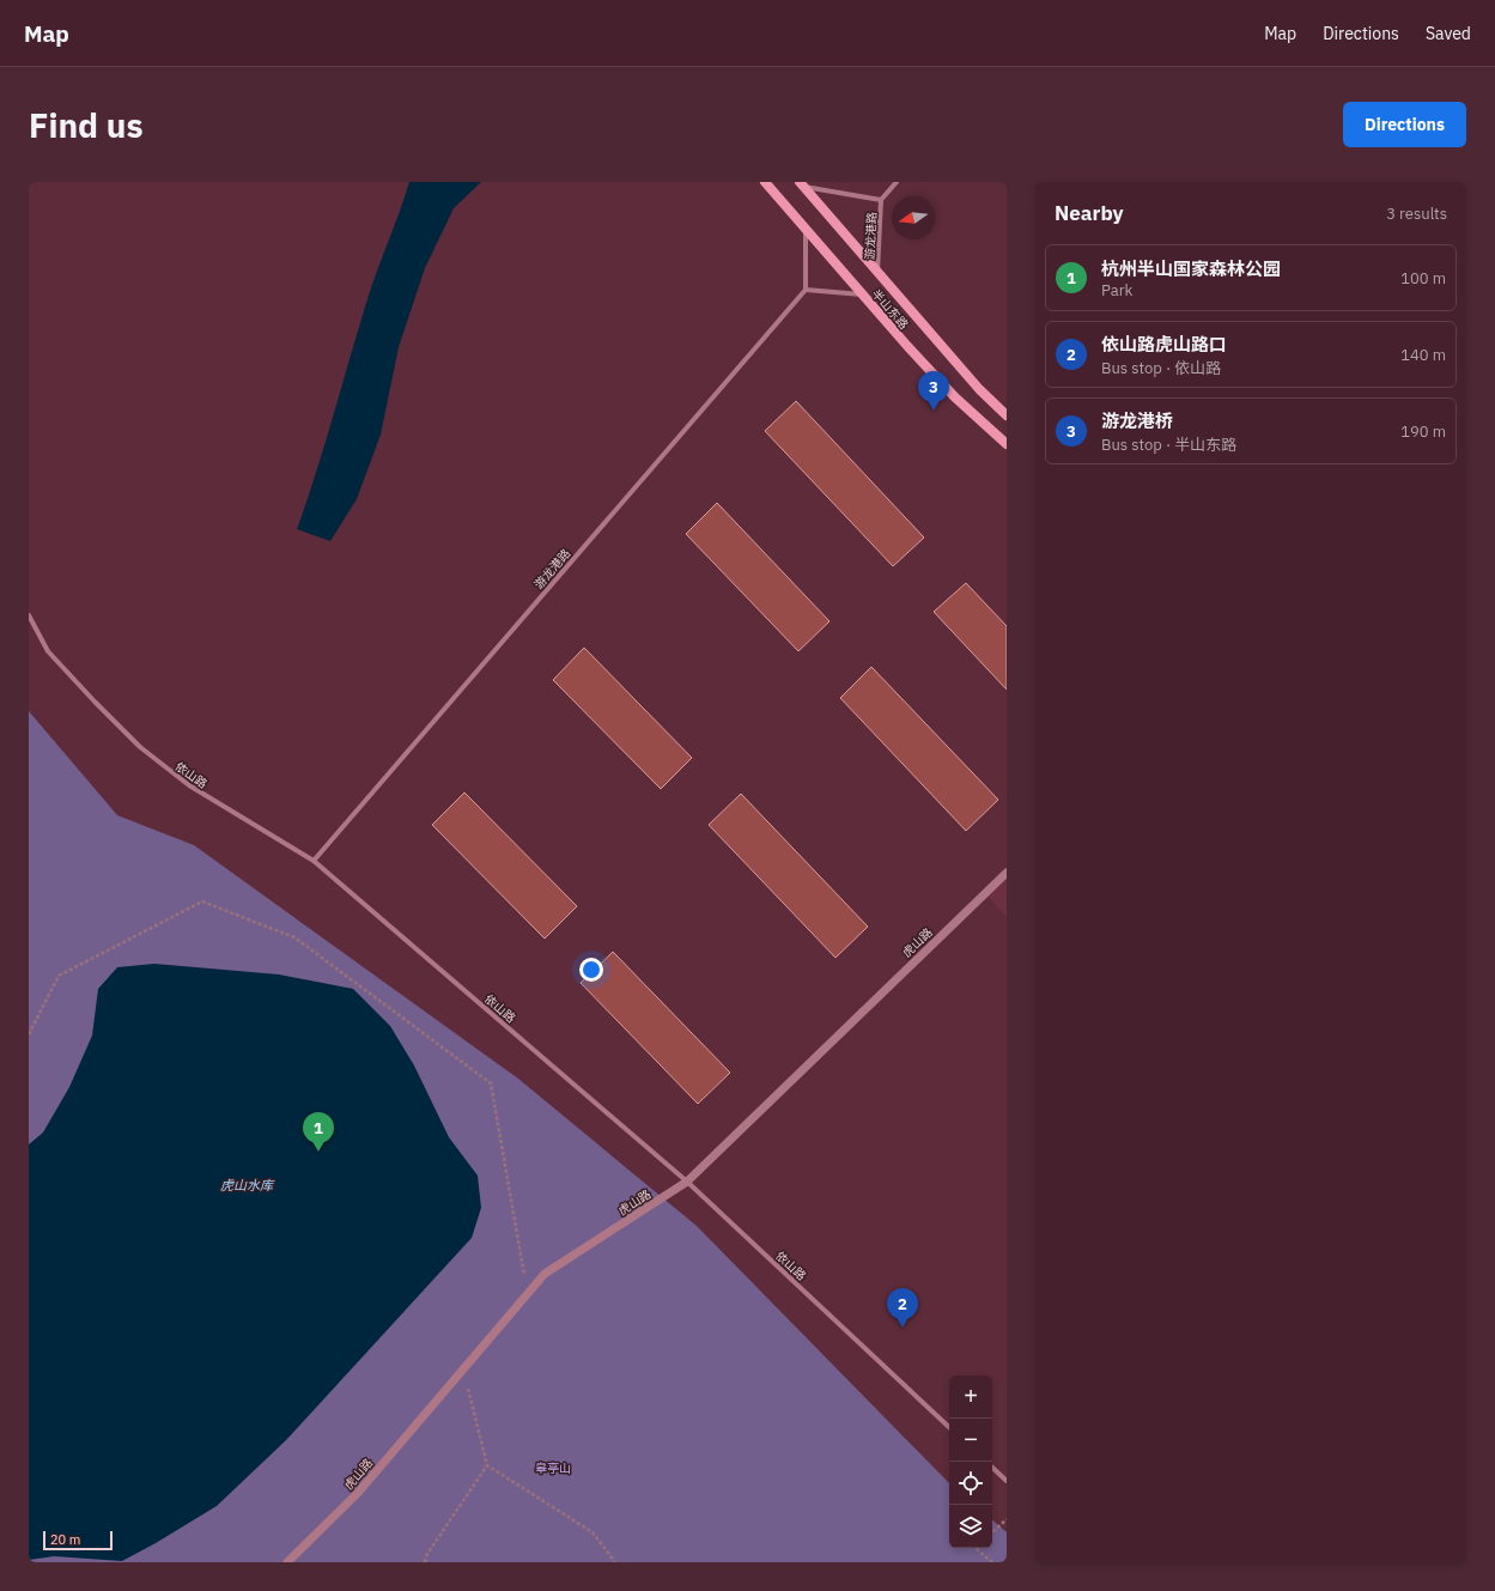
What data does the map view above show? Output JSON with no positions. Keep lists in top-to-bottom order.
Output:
{
  "streets": {
    "main road": ["半山东路"],
    "street": ["游龙港路", "依山路", "虎山路"]
  },
  "crossings": [
    ["游龙港路", "半山东路"],
    ["游龙港路", "依山路"],
    ["依山路", "虎山路"]
  ],
  "water": ["虎山水库"],
  "parks": ["皋亭山"],
  "scale_bar": "20 m",
  "north": "left",
  "page": {
    "header": "Map",
    "nav": ["Map", "Directions", "Saved"],
    "buttons": "Directions",
    "title": "Find us",
    "heading": ["Nearby", "3 results"],
    "list": [
      {
        "mark": "1",
        "name": "杭州半山国家森林公园",
        "note": "Park",
        "value": "100 m"
      },
      {
        "mark": "2",
        "name": "依山路虎山路口",
        "note": "Bus stop · 依山路",
        "value": "140 m"
      },
      {
        "mark": "3",
        "name": "游龙港桥",
        "note": "Bus stop · 半山东路",
        "value": "190 m"
      }
    ],
    "pins": ["3", "1", "2"],
    "map_buttons": ["+", "−"],
    "scale": "20 m"
  }
}
